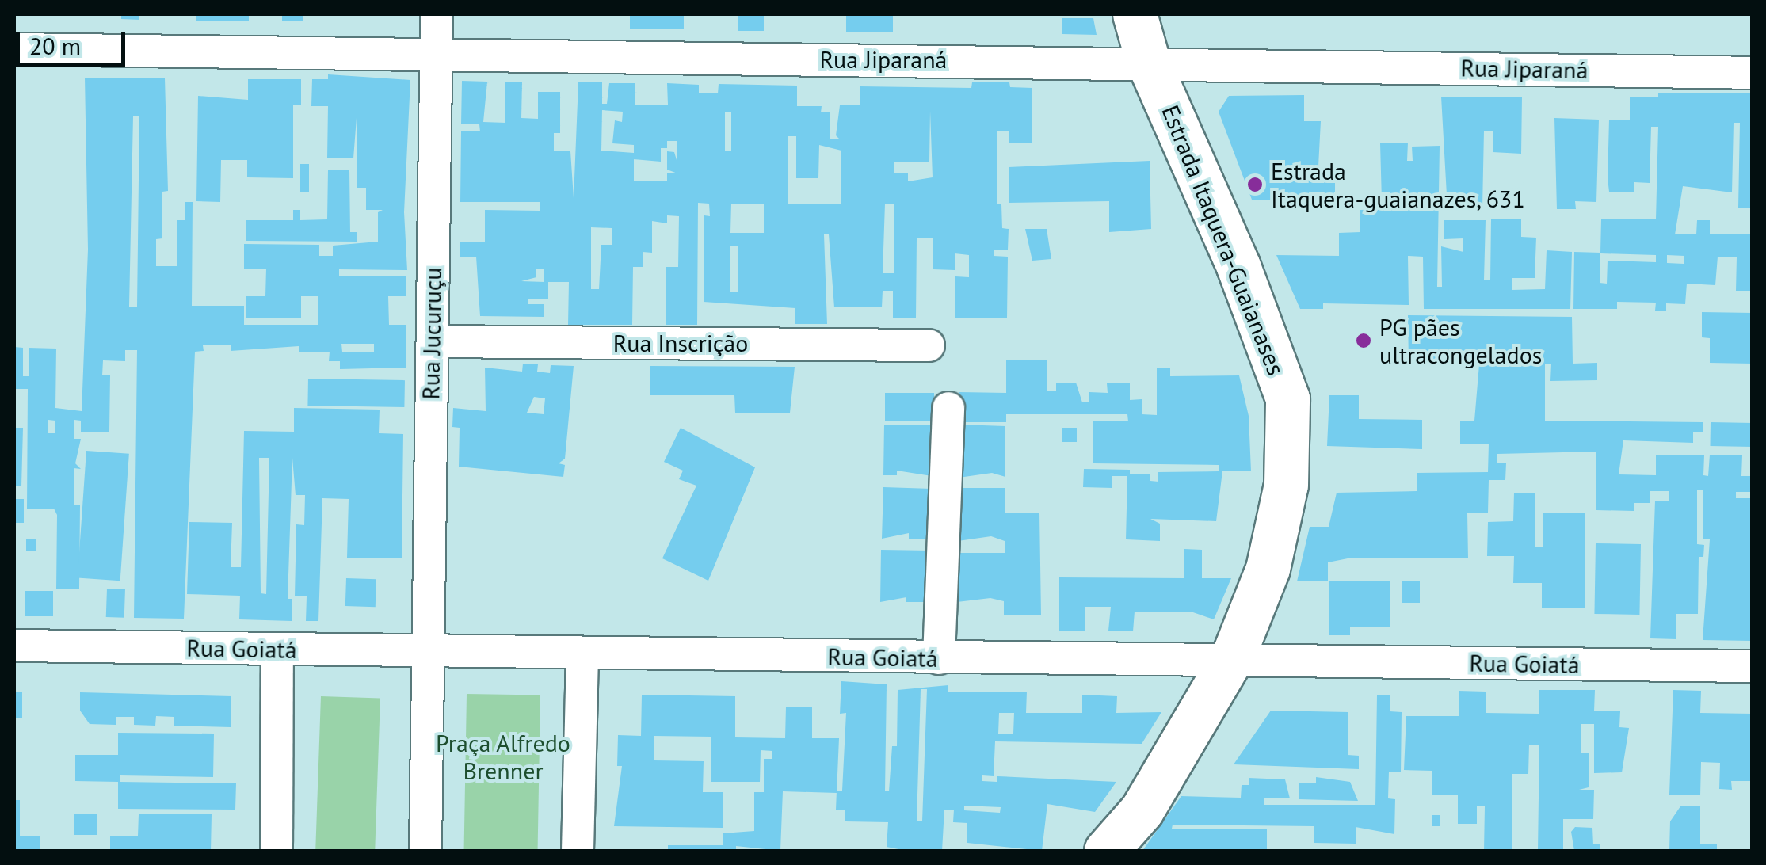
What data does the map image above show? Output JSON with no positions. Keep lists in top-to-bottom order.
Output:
{
  "streets": {
    "main road": ["Estrada Itaquera-Guaianases"],
    "street": [
      "Rua Jiparaná",
      "Rua Jucuruçu",
      "Rua Inscrição",
      "Rua Goiatá"
    ]
  },
  "crossings": [
    ["Rua Jiparaná", "Estrada Itaquera-Guaianases"],
    ["Rua Jiparaná", "Rua Jucuruçu"],
    ["Estrada Itaquera-Guaianases", "Rua Goiatá"],
    ["Rua Jucuruçu", "Rua Inscrição"],
    ["Rua Jucuruçu", "Rua Goiatá"]
  ],
  "parks": ["Praça Alfredo Brenner"],
  "places": ["Estrada Itaquera-guaianazes, 631", "PG pães ultracongelados"],
  "scale_bar": "20 m"
}
